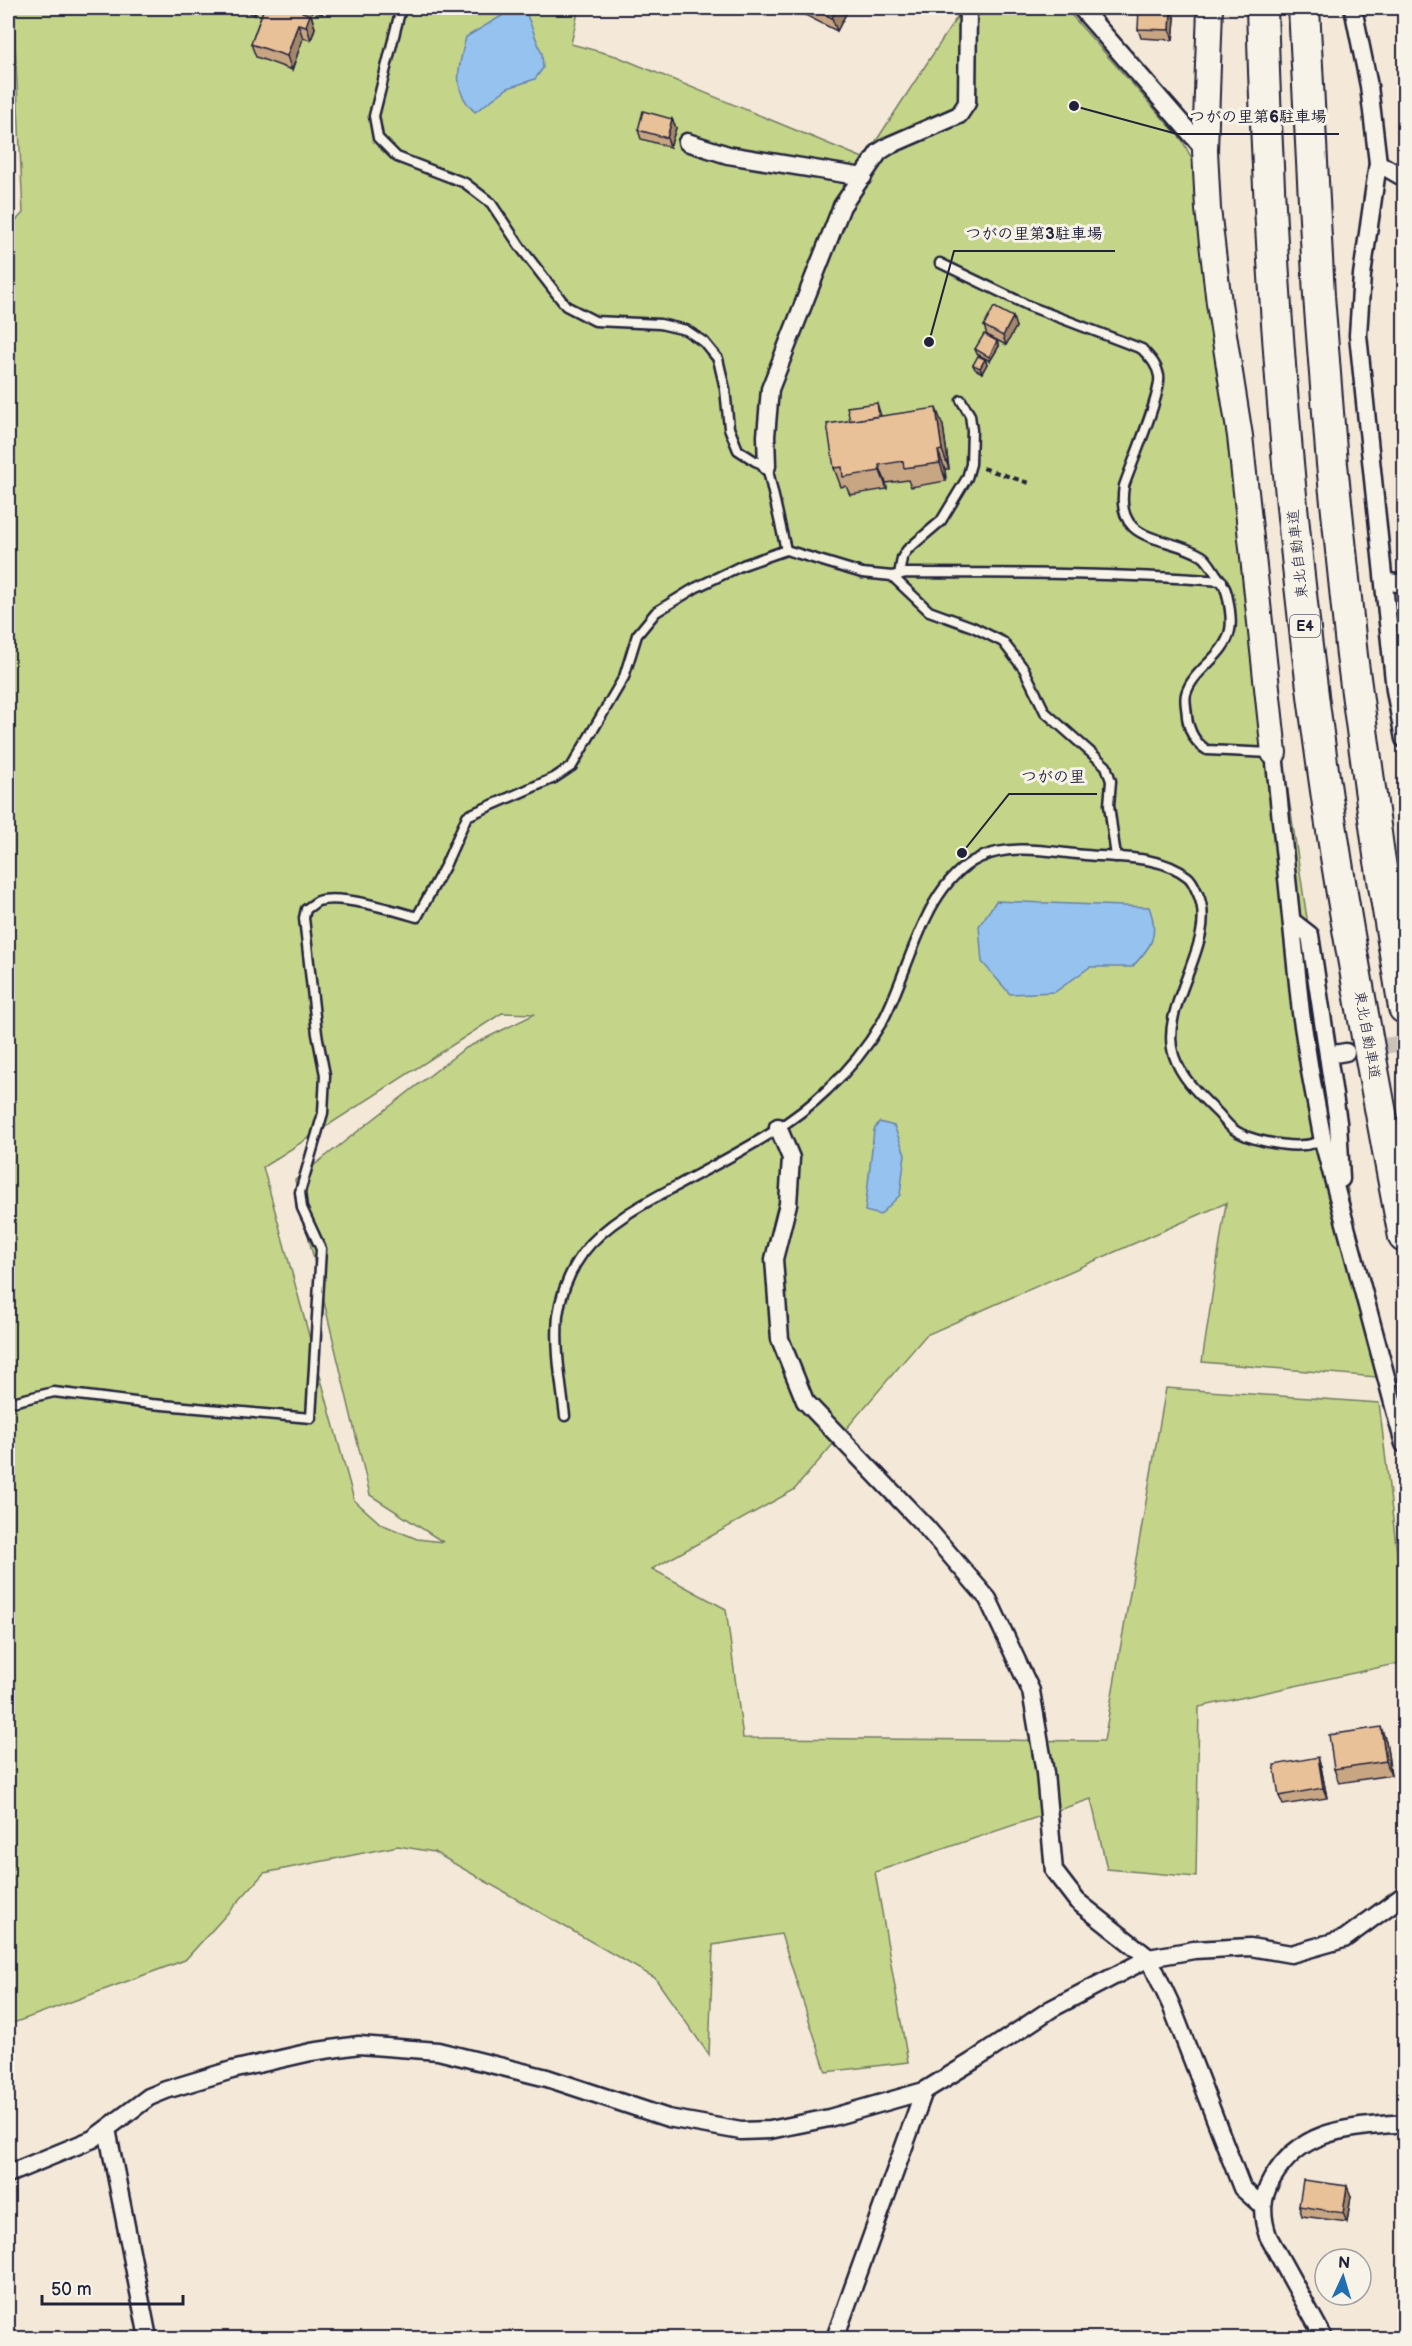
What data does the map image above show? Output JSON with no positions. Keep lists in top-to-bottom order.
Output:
{
  "streets": {
    "highway": ["東北自動車道", "E4"]
  },
  "places": ["つがの里第6駐車場", "つがの里第3駐車場", "つがの里"],
  "scale_bar": "50 m",
  "north": "top"
}
